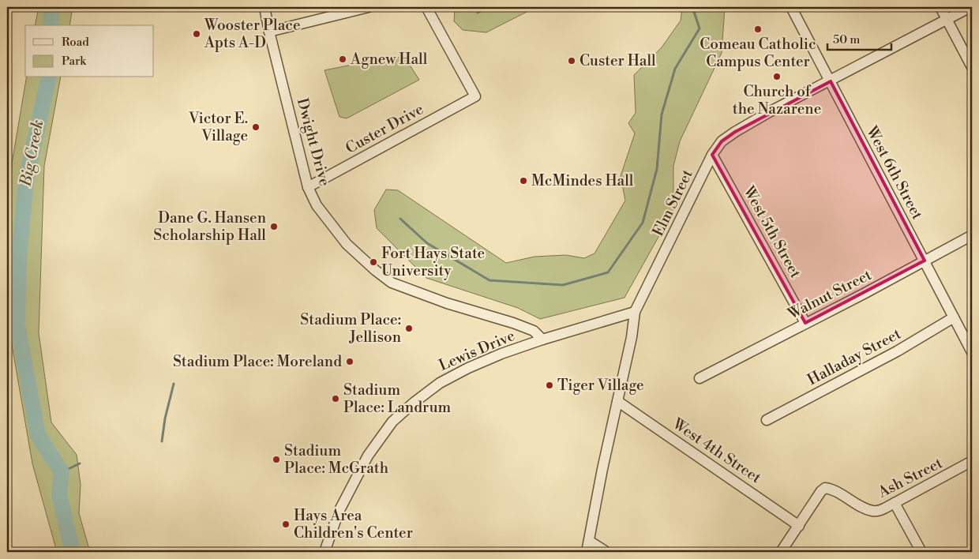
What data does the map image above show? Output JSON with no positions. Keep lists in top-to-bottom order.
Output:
{
  "streets": {
    "street": [
      "Custer Drive",
      "Dwight Drive",
      "West 6th Street",
      "Elm Street",
      "West 5th Street",
      "Walnut Street",
      "Lewis Drive",
      "Halladay Street",
      "West 4th Street",
      "Ash Street"
    ]
  },
  "crossings": [
    ["Custer Drive", "Dwight Drive"],
    ["Dwight Drive", "Lewis Drive"],
    ["West 6th Street", "Elm Street"],
    ["West 6th Street", "Walnut Street"],
    ["West 6th Street", "Halladay Street"],
    ["Elm Street", "West 5th Street"],
    ["Elm Street", "Lewis Drive"],
    ["Elm Street", "West 4th Street"],
    ["West 5th Street", "Walnut Street"],
    ["West 4th Street", "Ash Street"]
  ],
  "water": ["Big Creek"],
  "places": [
    "Comeau Catholic Campus Center",
    "Wooster Place Apts A-D",
    "Agnew Hall",
    "Custer Hall",
    "Church of the Nazarene",
    "Victor E. Village",
    "McMindes Hall",
    "Dane G. Hansen Scholarship Hall",
    "Fort Hays State University",
    "Stadium Place: Jellison",
    "Stadium Place: Moreland",
    "Tiger Village",
    "Stadium Place: Landrum",
    "Stadium Place: McGrath",
    "Hays Area Children's Center"
  ],
  "legend": ["Road", "Park"],
  "scale_bar": "50 m"
}
